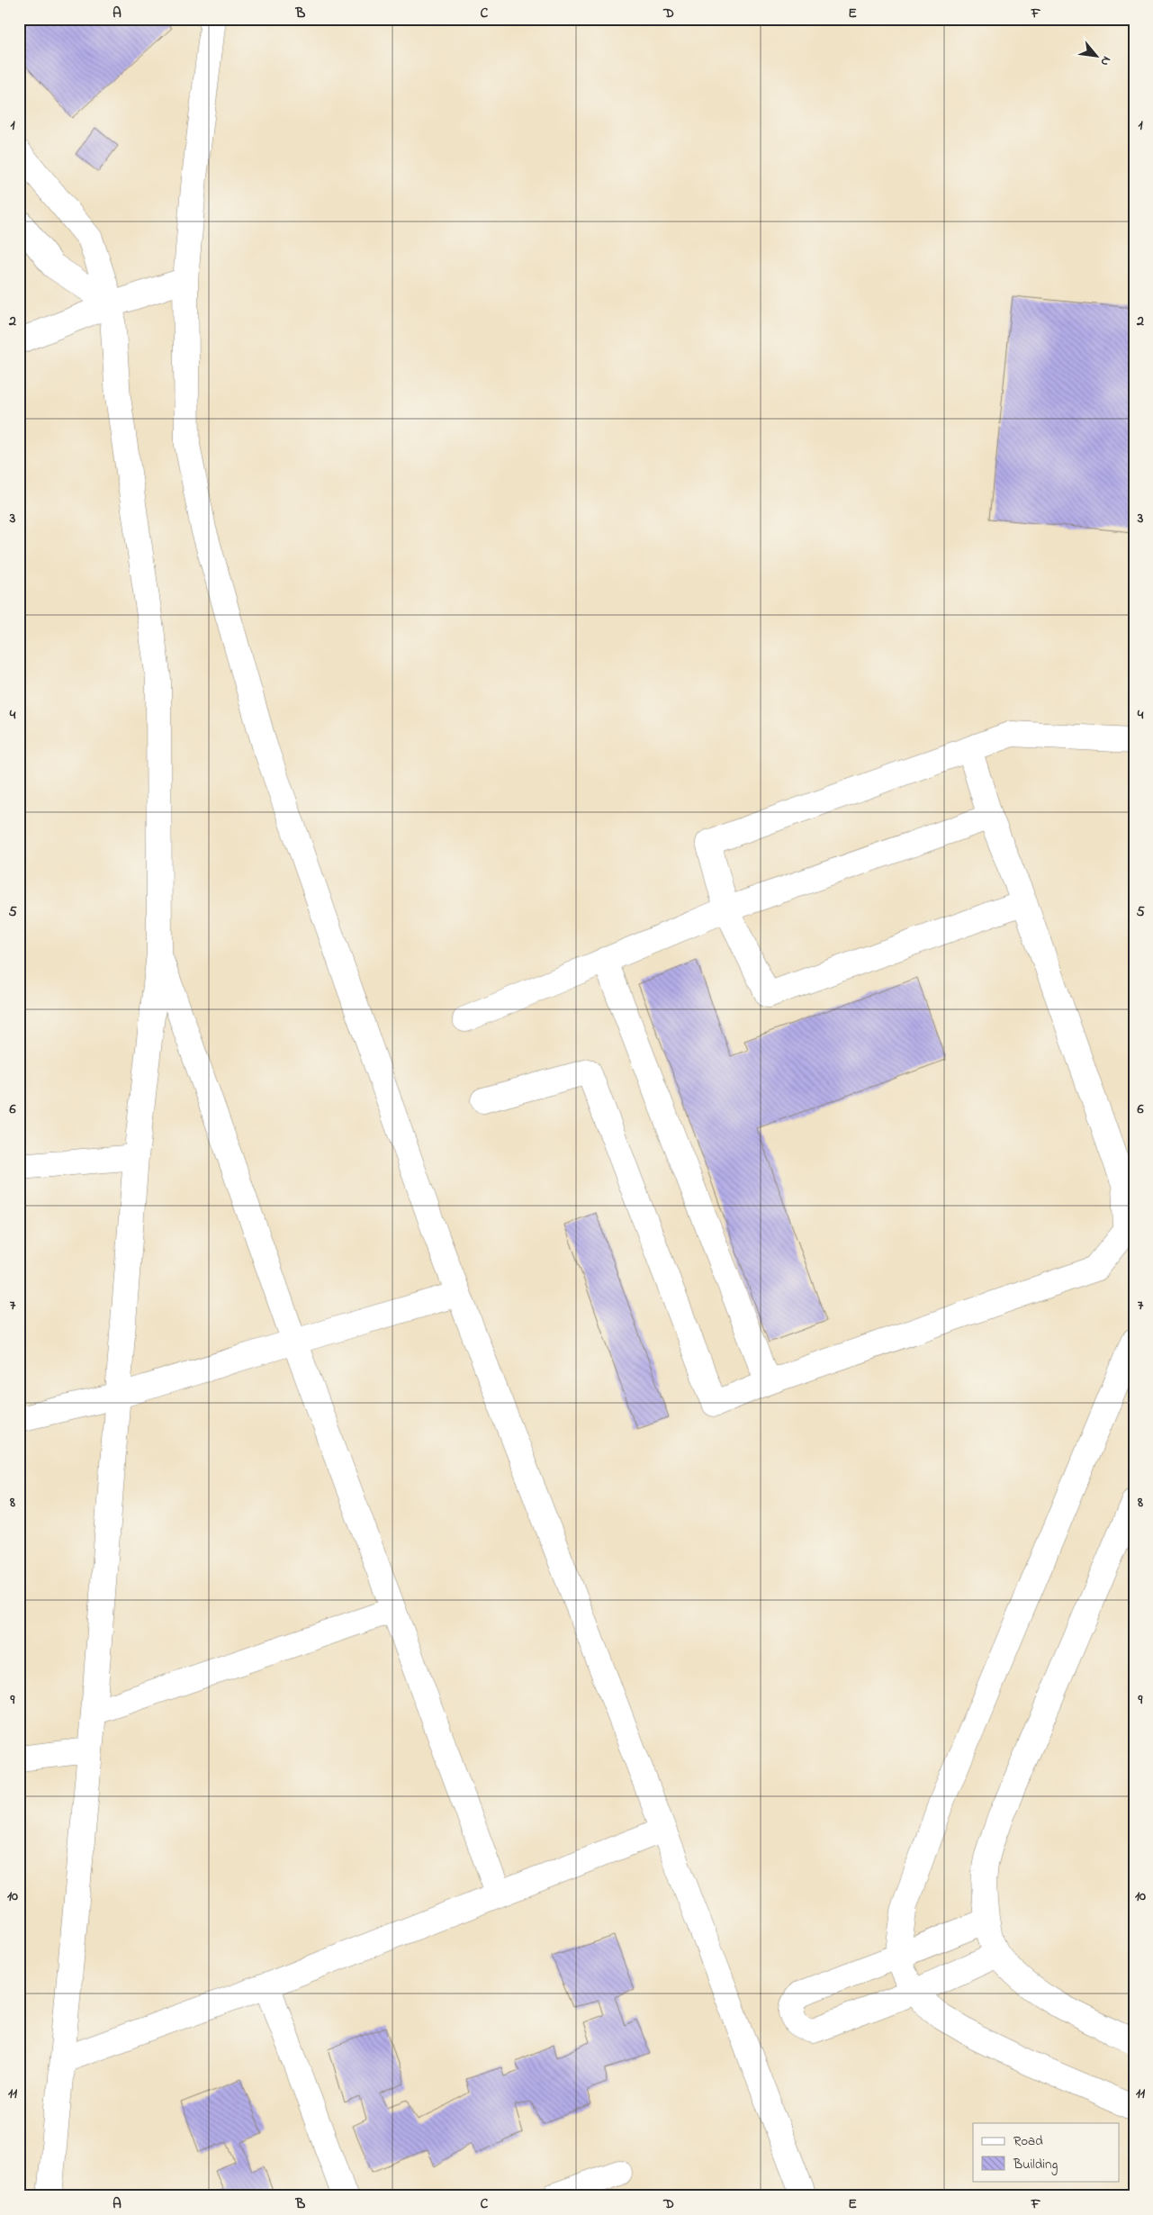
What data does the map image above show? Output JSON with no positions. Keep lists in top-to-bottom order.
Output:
{
  "legend": ["Road", "Building"],
  "north": "bottom right",
  "grid": {
    "columns": [
      "A",
      "B",
      "C",
      "D",
      "E",
      "F"
    ],
    "rows": [
      "1",
      "2",
      "3",
      "4",
      "5",
      "6",
      "7",
      "8",
      "9",
      "10",
      "11"
    ]
  }
}
